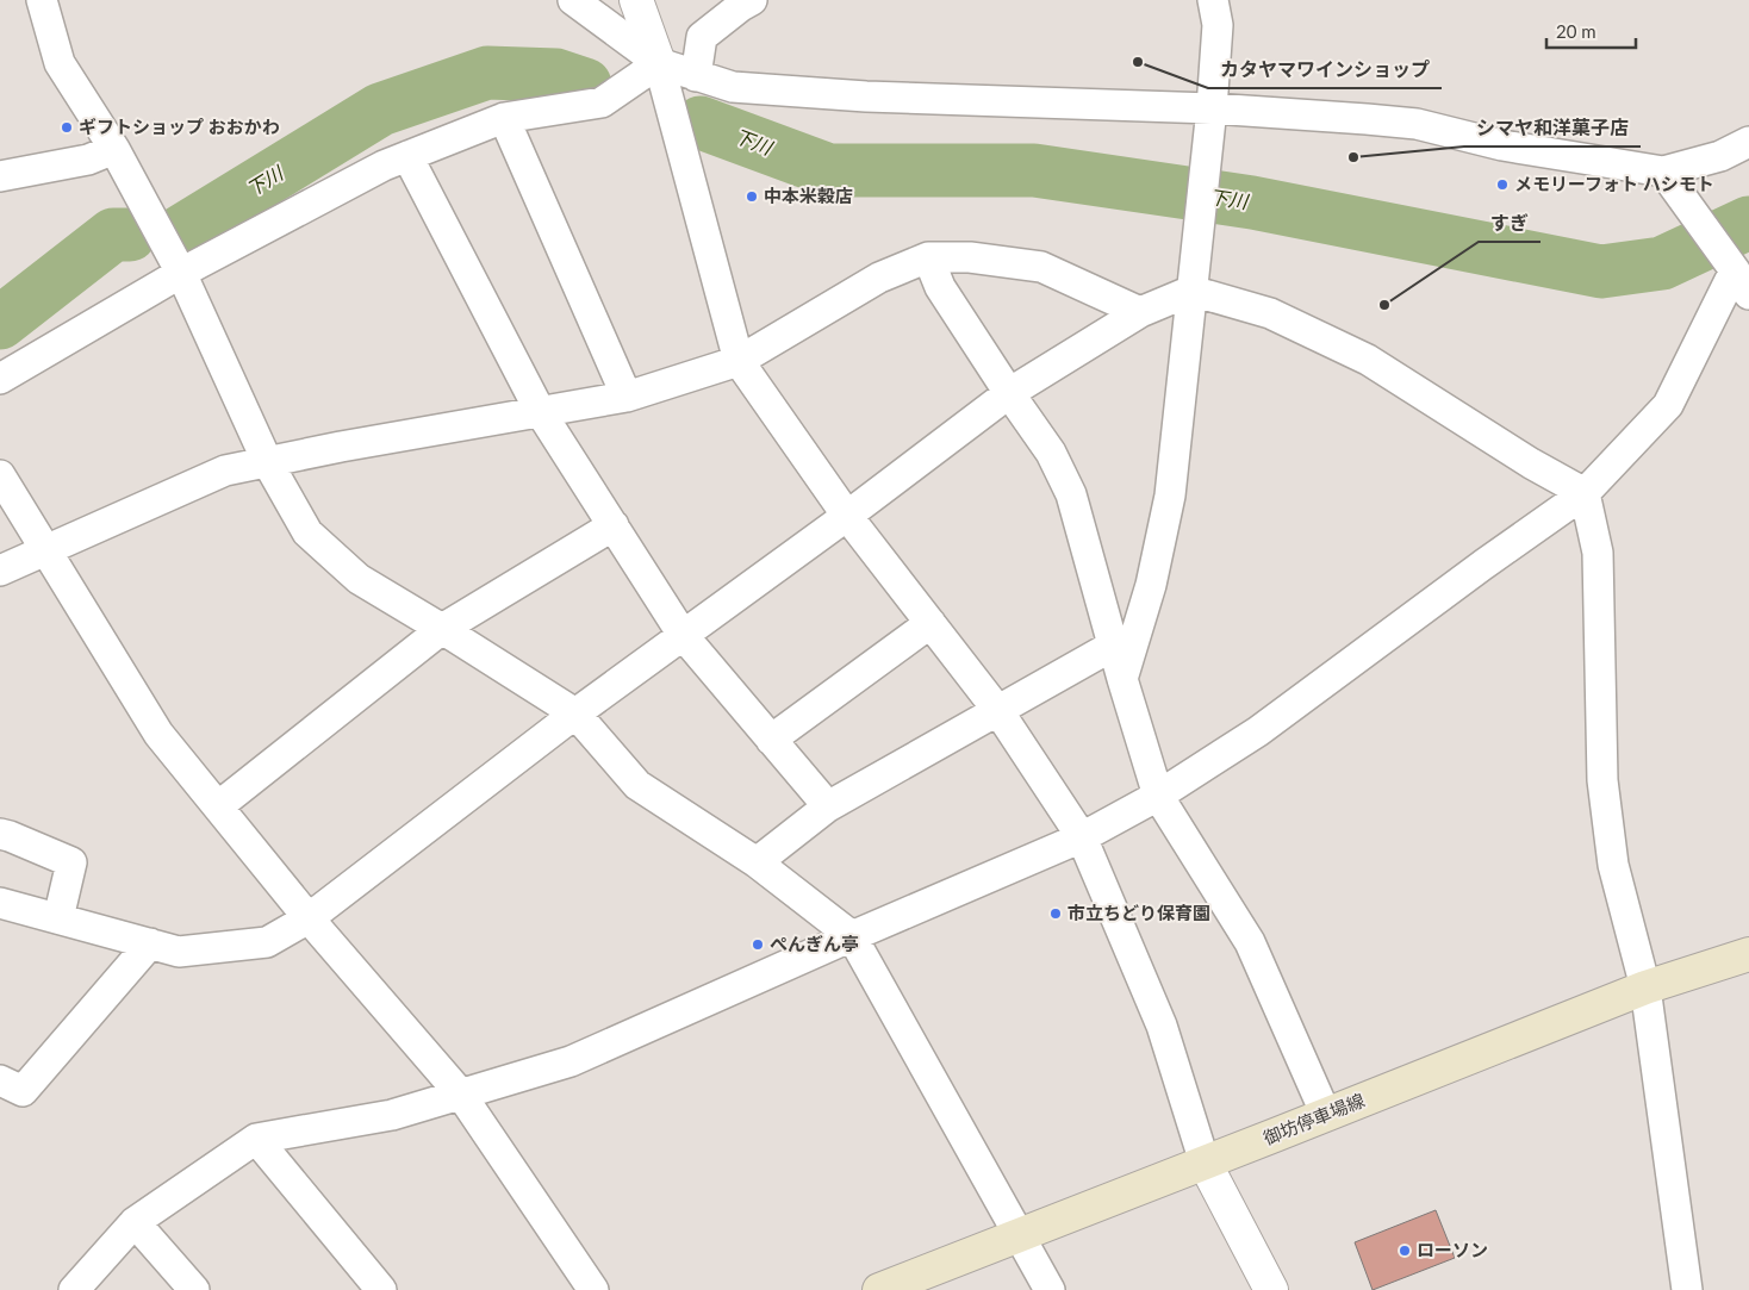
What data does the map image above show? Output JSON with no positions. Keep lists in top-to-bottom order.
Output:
{
  "streets": {
    "main road": ["御坊停車場線"]
  },
  "water": ["下川"],
  "places": [
    "カタヤマワインショップ",
    "ギフトショップ おおかわ",
    "シマヤ和洋菓子店",
    "メモリーフォト ハシモト",
    "中本米穀店",
    "すぎ",
    "市立ちどり保育園",
    "ぺんぎん亭",
    "ローソン"
  ],
  "scale_bar": "20 m"
}
